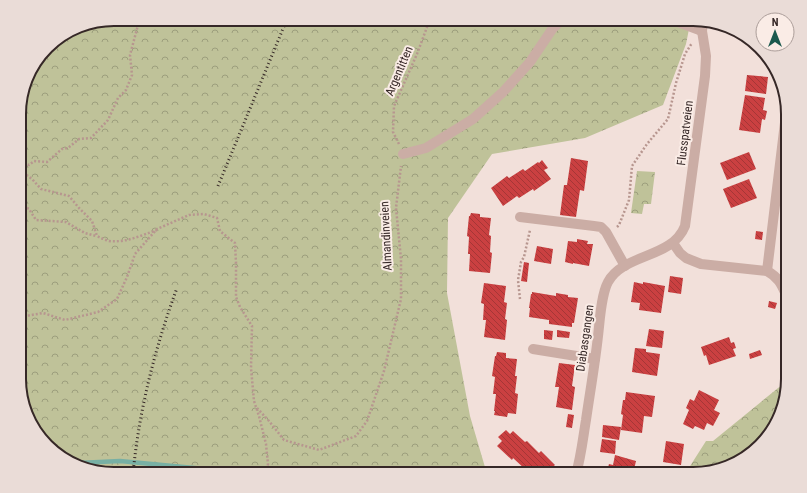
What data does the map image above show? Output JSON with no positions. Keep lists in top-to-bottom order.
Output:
{
  "streets": {
    "street": ["Flusspatveien", "Diabasgangen"],
    "path": ["Argentitten", "Almandinveien"]
  },
  "crossings": [
    ["Argentitten", "Almandinveien"],
    ["Flusspatveien", "Diabasgangen"]
  ],
  "north": "top"
}
